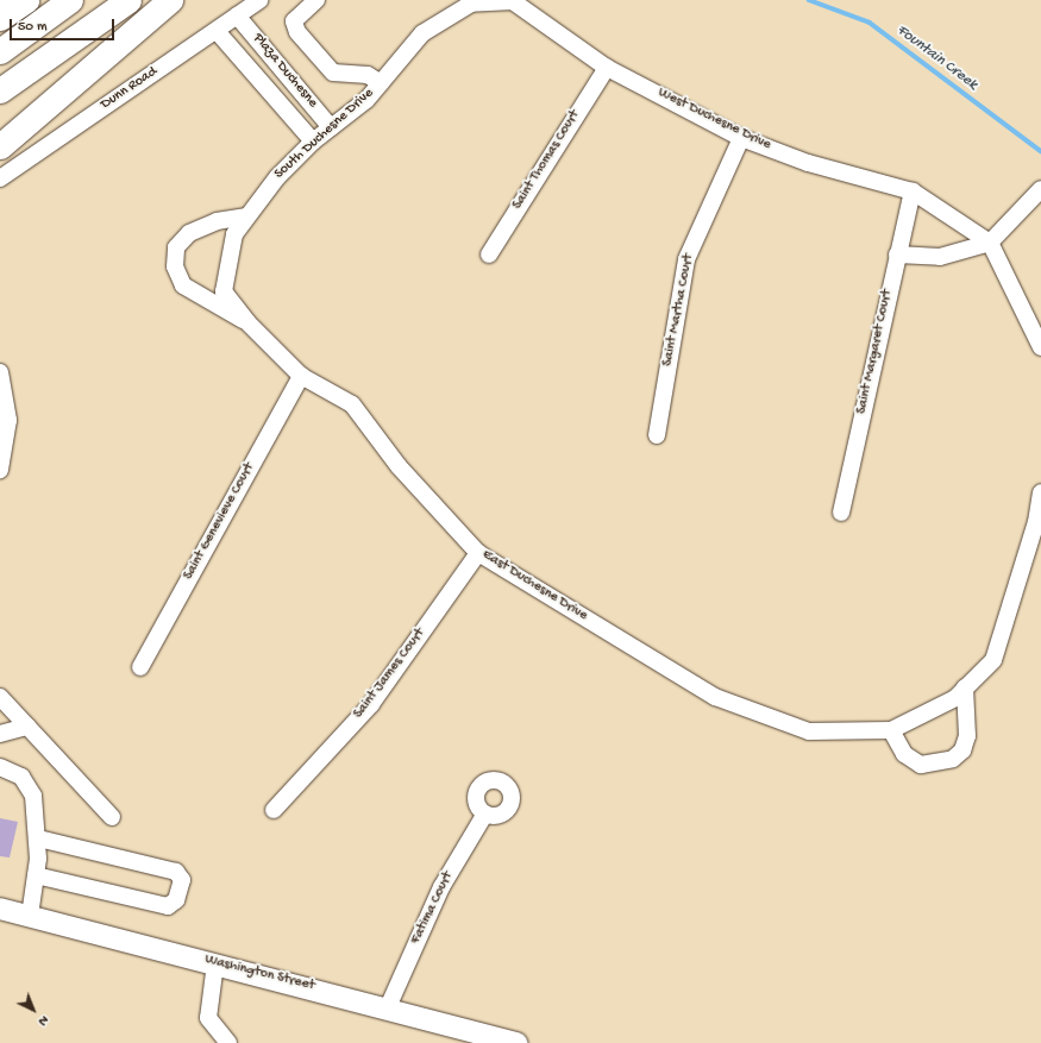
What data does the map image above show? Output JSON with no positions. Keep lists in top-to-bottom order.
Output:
{
  "streets": {
    "main road": ["Washington Street"],
    "street": [
      "Plaza Duchesne",
      "Dunn Road",
      "West Duchesne Drive",
      "South Duchesne Drive",
      "Saint Thomas Court",
      "Saint Martha Court",
      "Saint Margaret Court",
      "Saint Genevieve Court",
      "East Duchesne Drive",
      "Saint James Court",
      "Fatima Court"
    ]
  },
  "crossings": [
    ["Plaza Duchesne", "Dunn Road"],
    ["Plaza Duchesne", "South Duchesne Drive"],
    ["West Duchesne Drive", "South Duchesne Drive"],
    ["West Duchesne Drive", "Saint Thomas Court"],
    ["West Duchesne Drive", "Saint Martha Court"],
    ["West Duchesne Drive", "Saint Margaret Court"],
    ["South Duchesne Drive", "East Duchesne Drive"],
    ["Saint Genevieve Court", "East Duchesne Drive"],
    ["East Duchesne Drive", "Saint James Court"],
    ["Fatima Court", "Washington Street"]
  ],
  "water": ["Fountain Creek"],
  "scale_bar": "50 m",
  "north": "bottom right"
}
